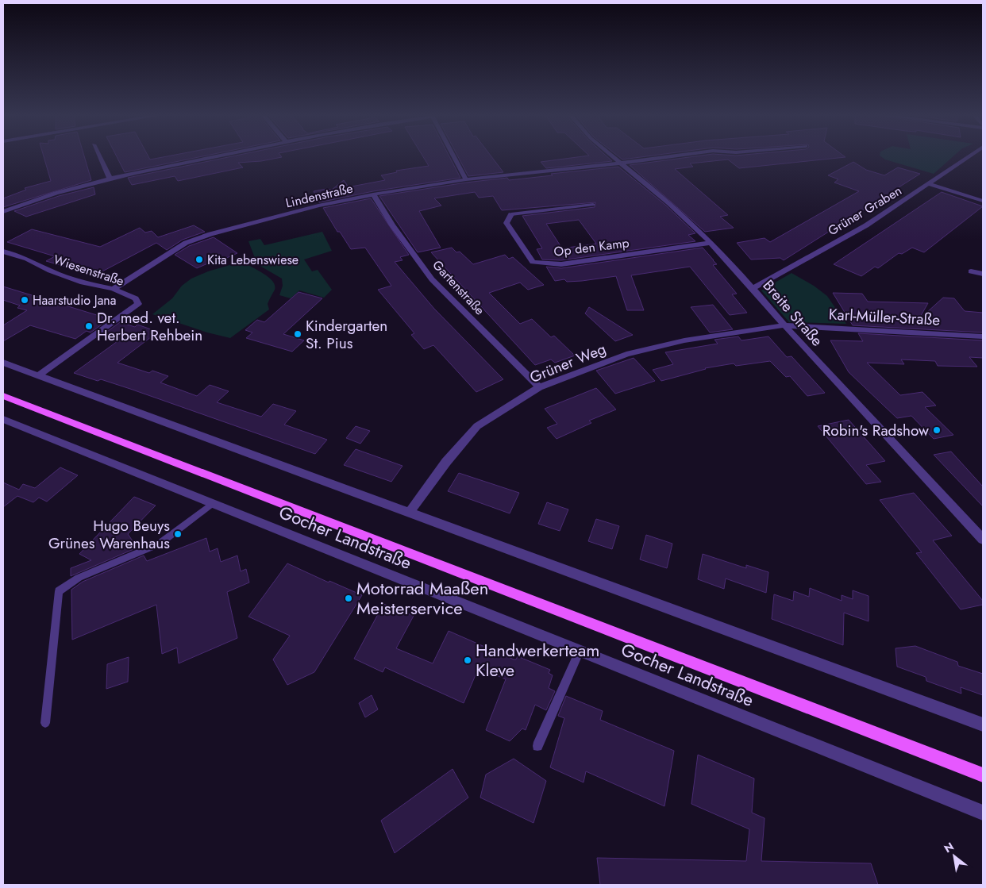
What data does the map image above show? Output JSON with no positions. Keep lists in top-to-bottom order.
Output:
{
  "streets": {
    "main road": ["Gocher Landstraße"],
    "street": [
      "Lindenstraße",
      "Grüner Graben",
      "Op den Kamp",
      "Wiesenstraße",
      "Gartenstraße",
      "Breite Straße",
      "Karl-Müller-Straße",
      "Grüner Weg"
    ]
  },
  "crossings": [
    ["Lindenstraße", "Wiesenstraße"],
    ["Lindenstraße", "Gartenstraße"],
    ["Lindenstraße", "Breite Straße"],
    ["Grüner Graben", "Breite Straße"],
    ["Op den Kamp", "Breite Straße"],
    ["Gartenstraße", "Grüner Weg"],
    ["Breite Straße", "Karl-Müller-Straße"],
    ["Breite Straße", "Grüner Weg"],
    ["Karl-Müller-Straße", "Grüner Weg"]
  ],
  "places": [
    "Kita Lebenswiese",
    "Haarstudio Jana",
    "Dr. med. vet. Herbert Rehbein",
    "Kindergarten St. Pius",
    "Robin's Radshow",
    "Hugo Beuys Grünes Warenhaus",
    "Motorrad Maaßen Meisterservice",
    "Handwerkerteam Kleve"
  ],
  "north": "top left"
}
